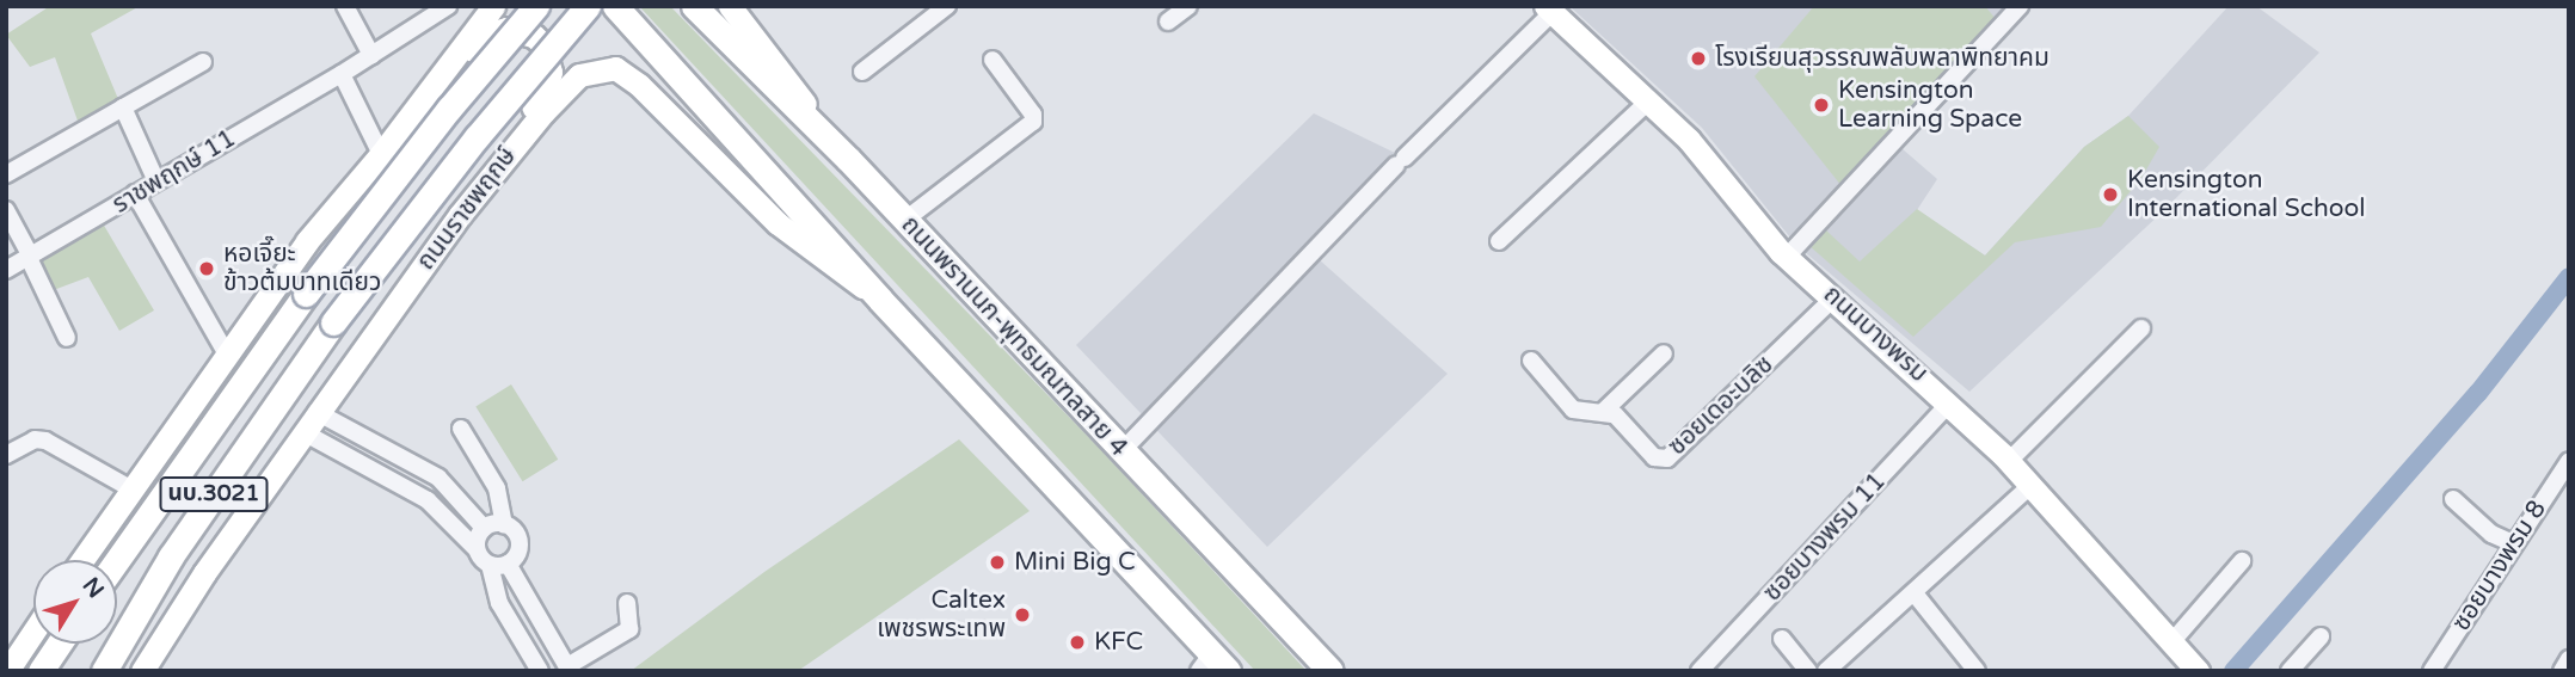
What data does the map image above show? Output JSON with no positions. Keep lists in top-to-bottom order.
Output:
{
  "streets": {
    "main road": [
      "ถนนราชพฤกษ์",
      "ถนนบางพรม",
      "ถนนพรานนก-พุทธมณฑลสาย 4",
      "นบ.3021"
    ],
    "street": [
      "ราชพฤกษ์ 11",
      "ซอยเดอะบลิซ",
      "ซอยบางพรม 11",
      "ซอยบางพรม 8"
    ]
  },
  "crossings": [
    ["ถนนบางพรม", "ซอยเดอะบลิซ"],
    ["ถนนบางพรม", "ซอยบางพรม 11"]
  ],
  "places": [
    "โรงเรียนสุวรรณพลับพลาพิทยาคม",
    "Kensington Learning Space",
    "Kensington International School",
    "หอเจี๊ยะ ข้าวต้มบาทเดียว",
    "Mini Big C",
    "Caltex เพชรพระเทพ",
    "KFC"
  ],
  "north": "top right"
}
